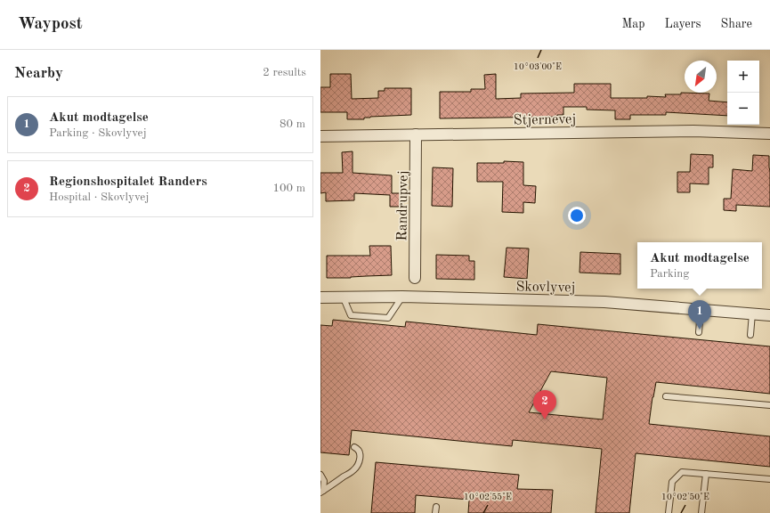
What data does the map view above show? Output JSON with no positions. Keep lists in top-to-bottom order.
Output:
{
  "streets": {
    "street": ["Stjernevej", "Randrupvej", "Skovlyvej"]
  },
  "crossings": [
    ["Stjernevej", "Randrupvej"]
  ],
  "north": "bottom left",
  "page": {
    "header": "Waypost",
    "nav": ["Map", "Layers", "Share"],
    "heading": ["Nearby", "2 results"],
    "map_buttons": ["+", "−"],
    "list": [
      {
        "mark": "1",
        "name": "Akut modtagelse",
        "note": "Parking · Skovlyvej",
        "value": "80 m"
      },
      {
        "mark": "2",
        "name": "Regionshospitalet Randers",
        "note": "Hospital · Skovlyvej",
        "value": "100 m"
      }
    ],
    "popup": ["Akut modtagelse", "Parking"],
    "pins": ["1", "2"]
  },
  "coordinates": ["10°03'00\"E", "10°02'55\"E", "10°02'50\"E"]
}
